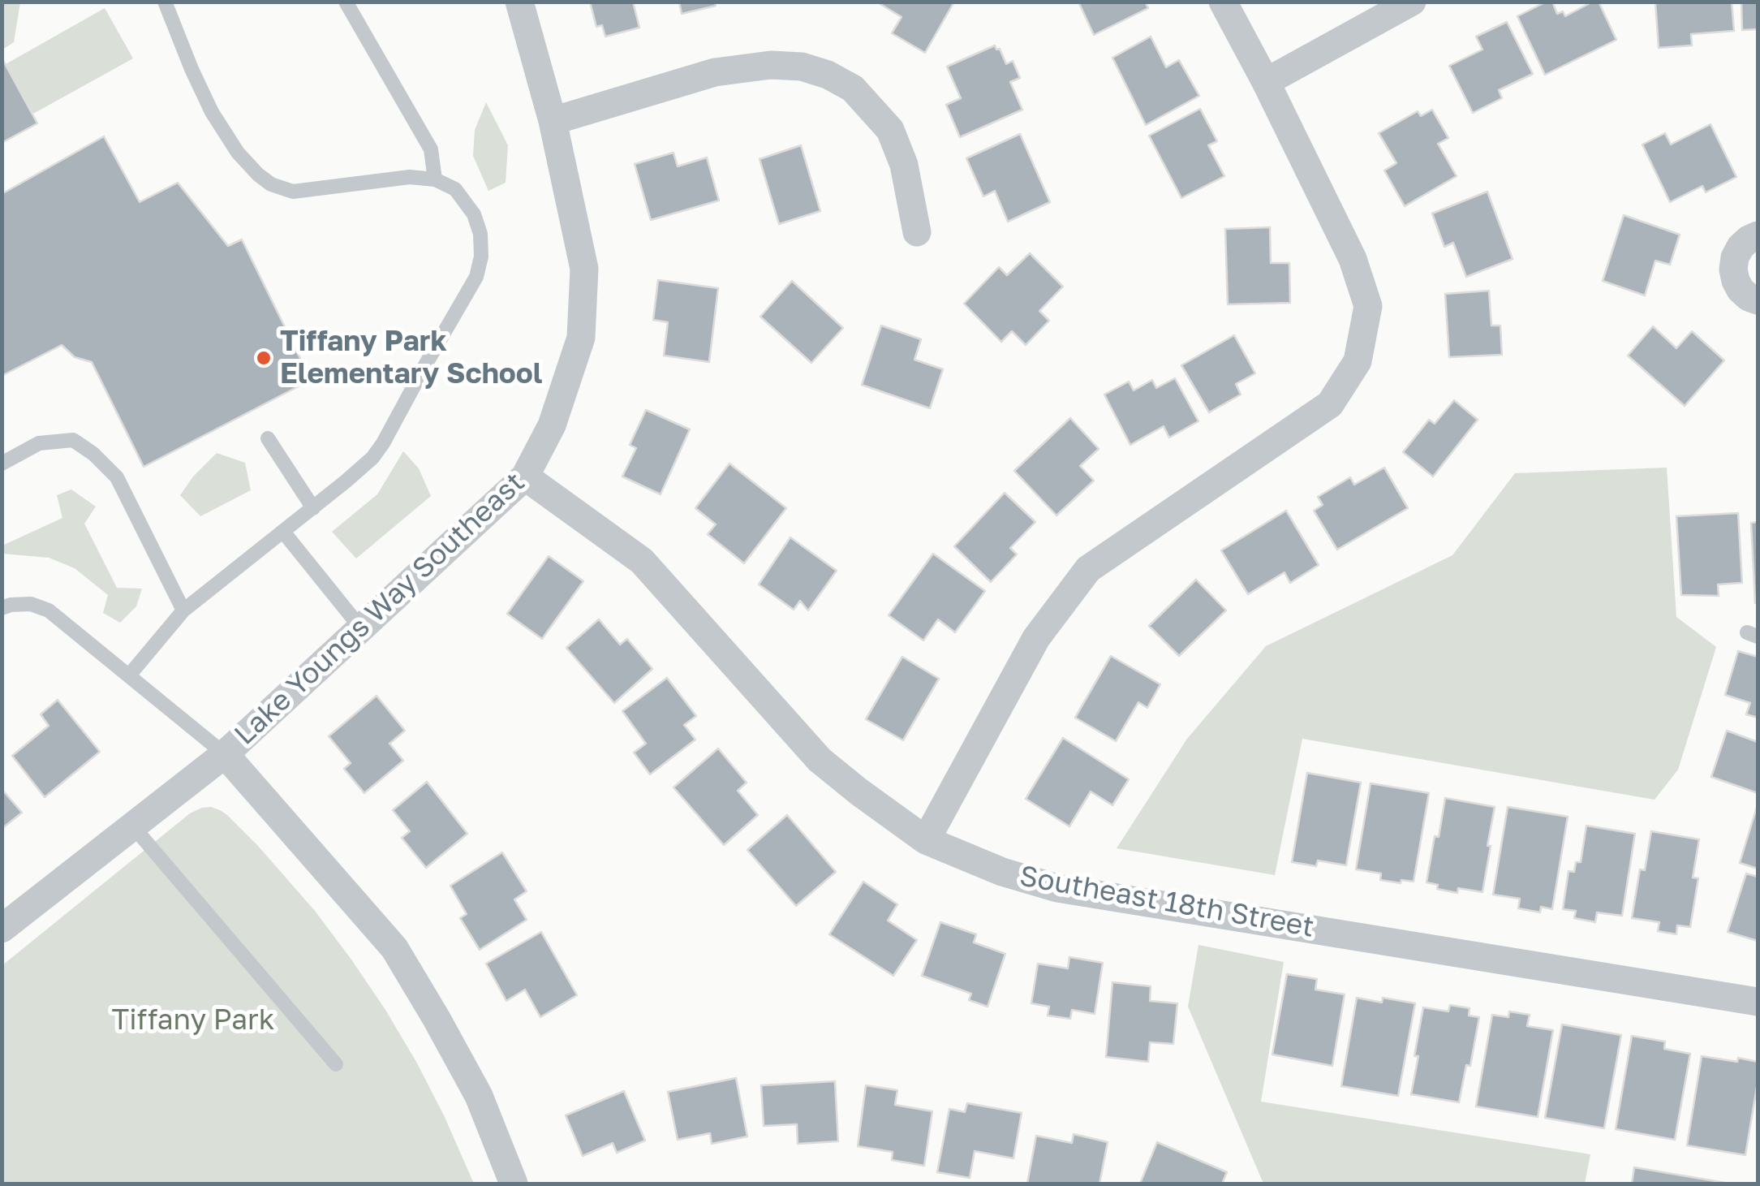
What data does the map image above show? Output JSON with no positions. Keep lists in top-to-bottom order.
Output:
{
  "streets": {
    "street": ["Lake Youngs Way Southeast", "Southeast 18th Street"]
  },
  "crossings": [
    ["Lake Youngs Way Southeast", "Southeast 18th Street"]
  ],
  "parks": ["Tiffany Park"],
  "places": ["Tiffany Park Elementary School"]
}
